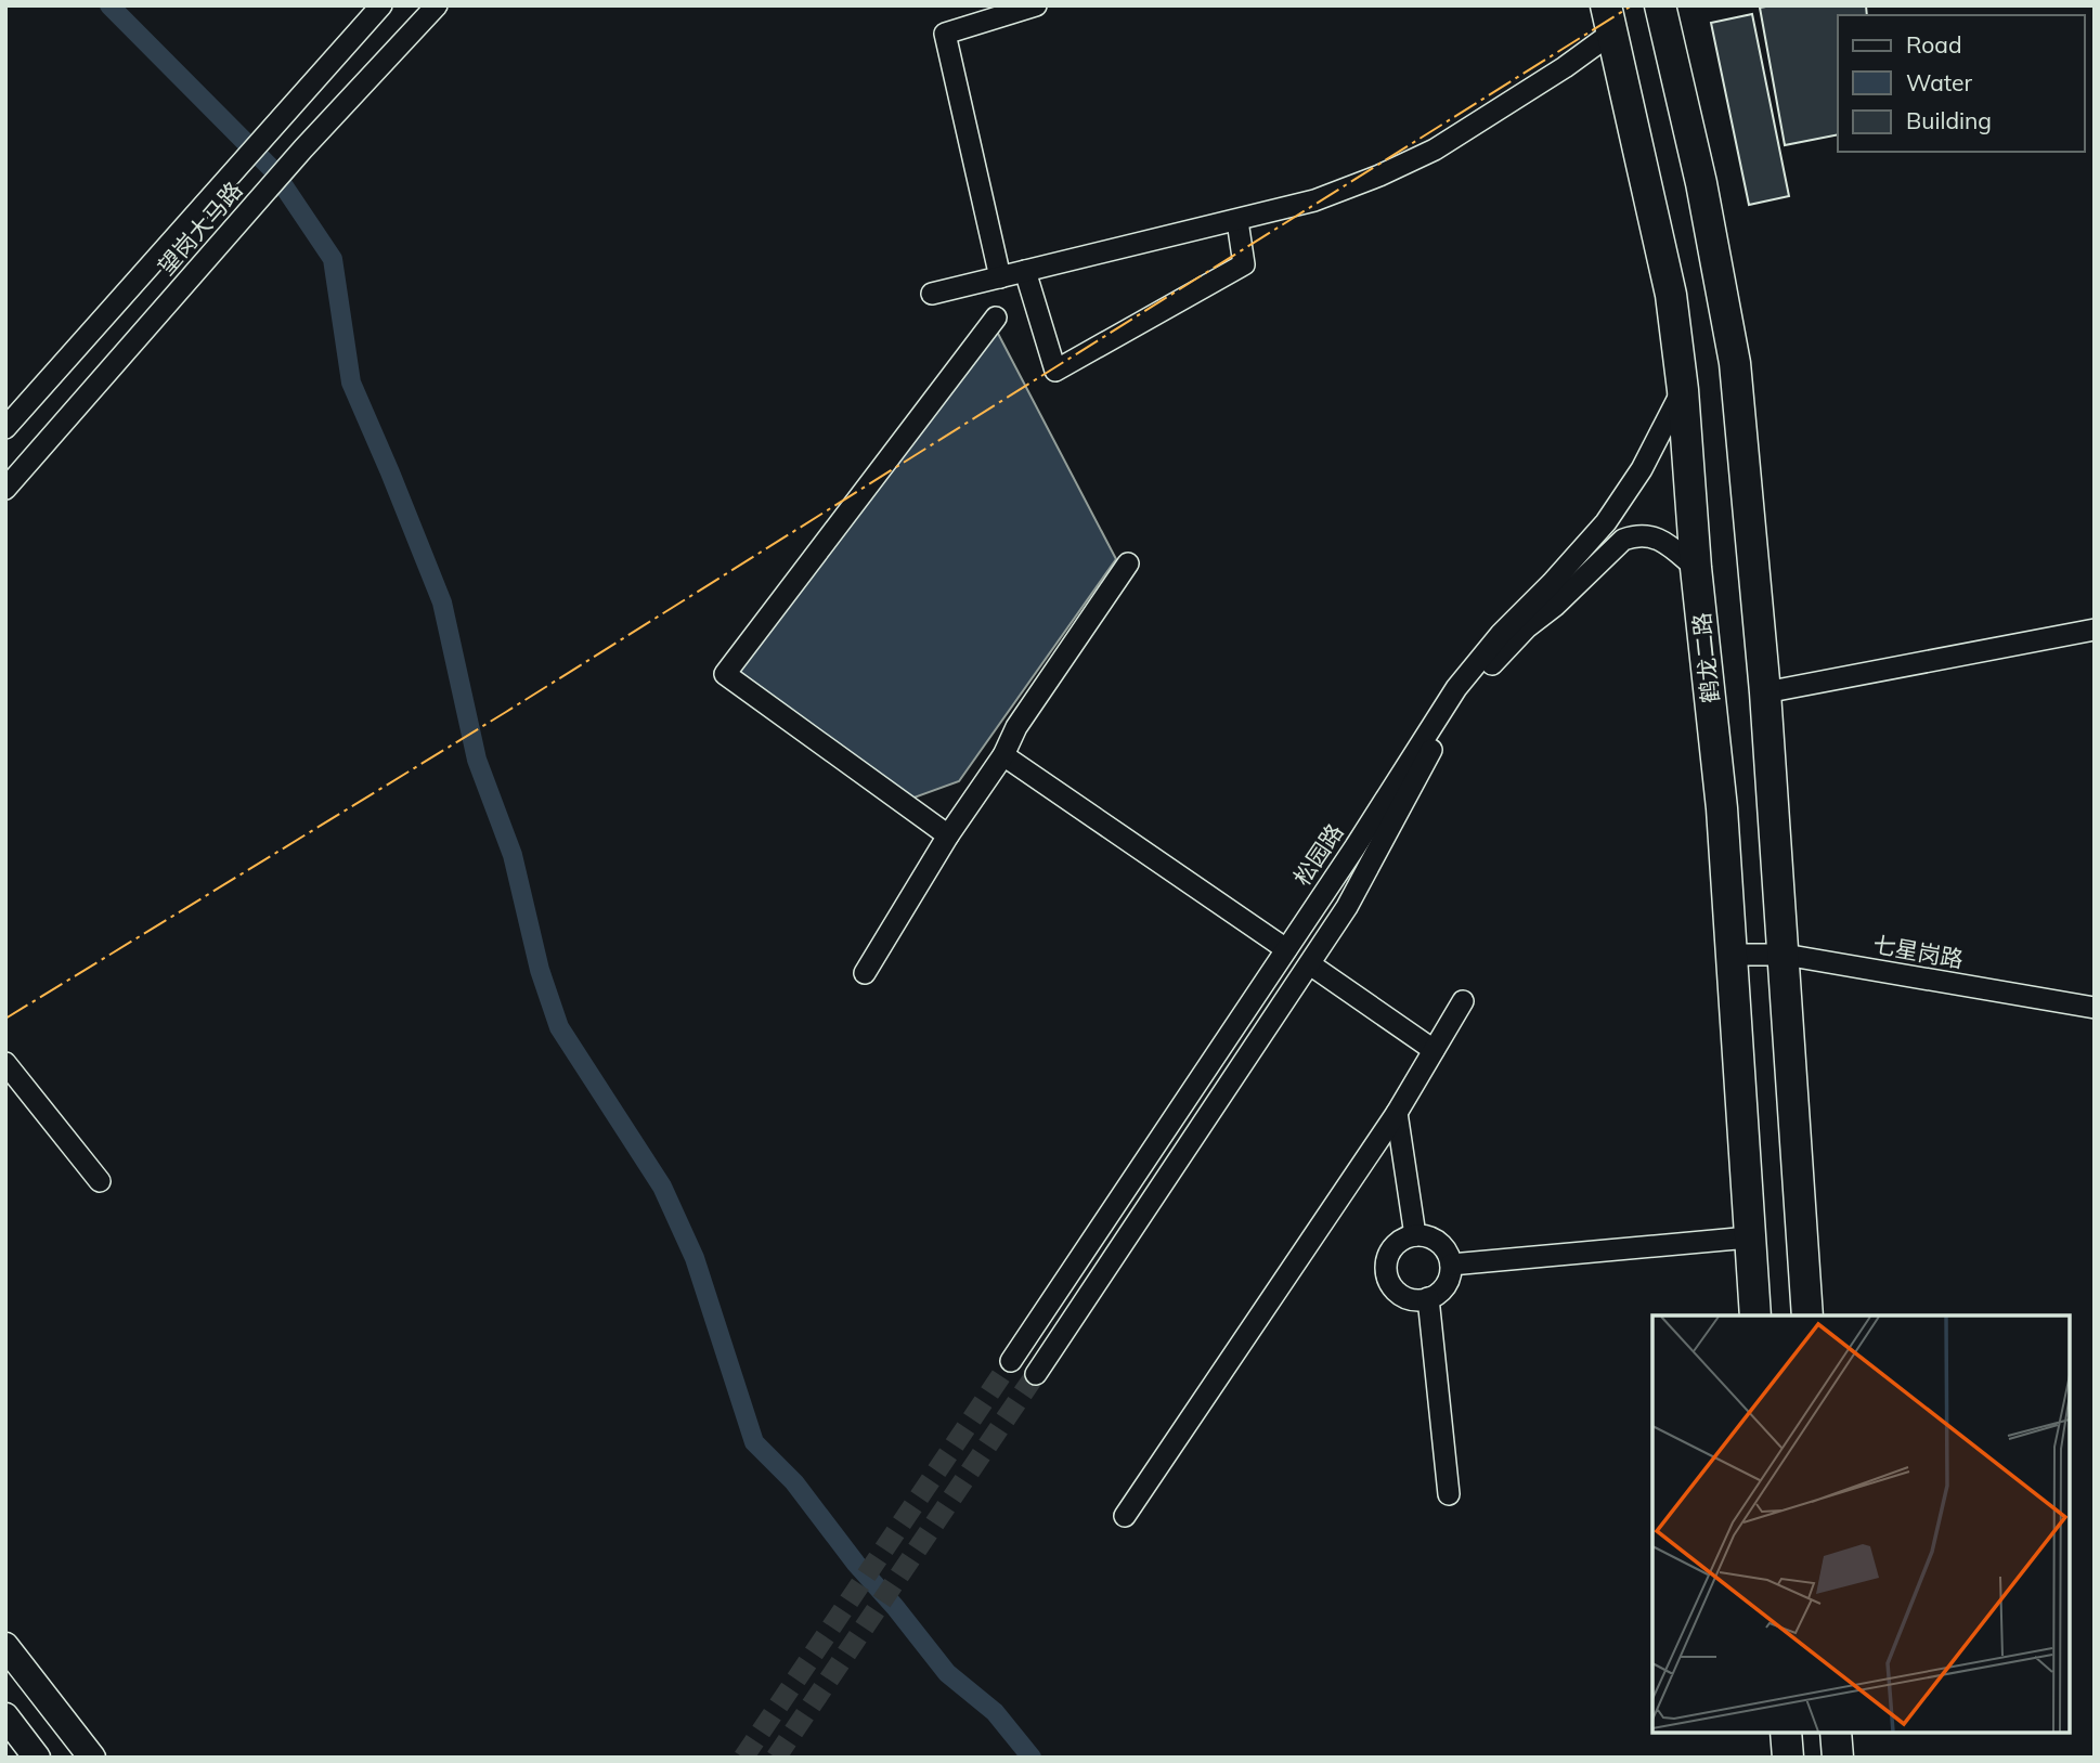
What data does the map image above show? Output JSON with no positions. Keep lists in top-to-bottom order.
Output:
{
  "streets": {
    "highway": ["鹤龙二路"],
    "street": ["望岗大马路", "松园路", "七星岗路"]
  },
  "crossings": [
    ["鹤龙二路", "松园路"],
    ["鹤龙二路", "七星岗路"]
  ],
  "legend": ["Road", "Water", "Building"]
}
